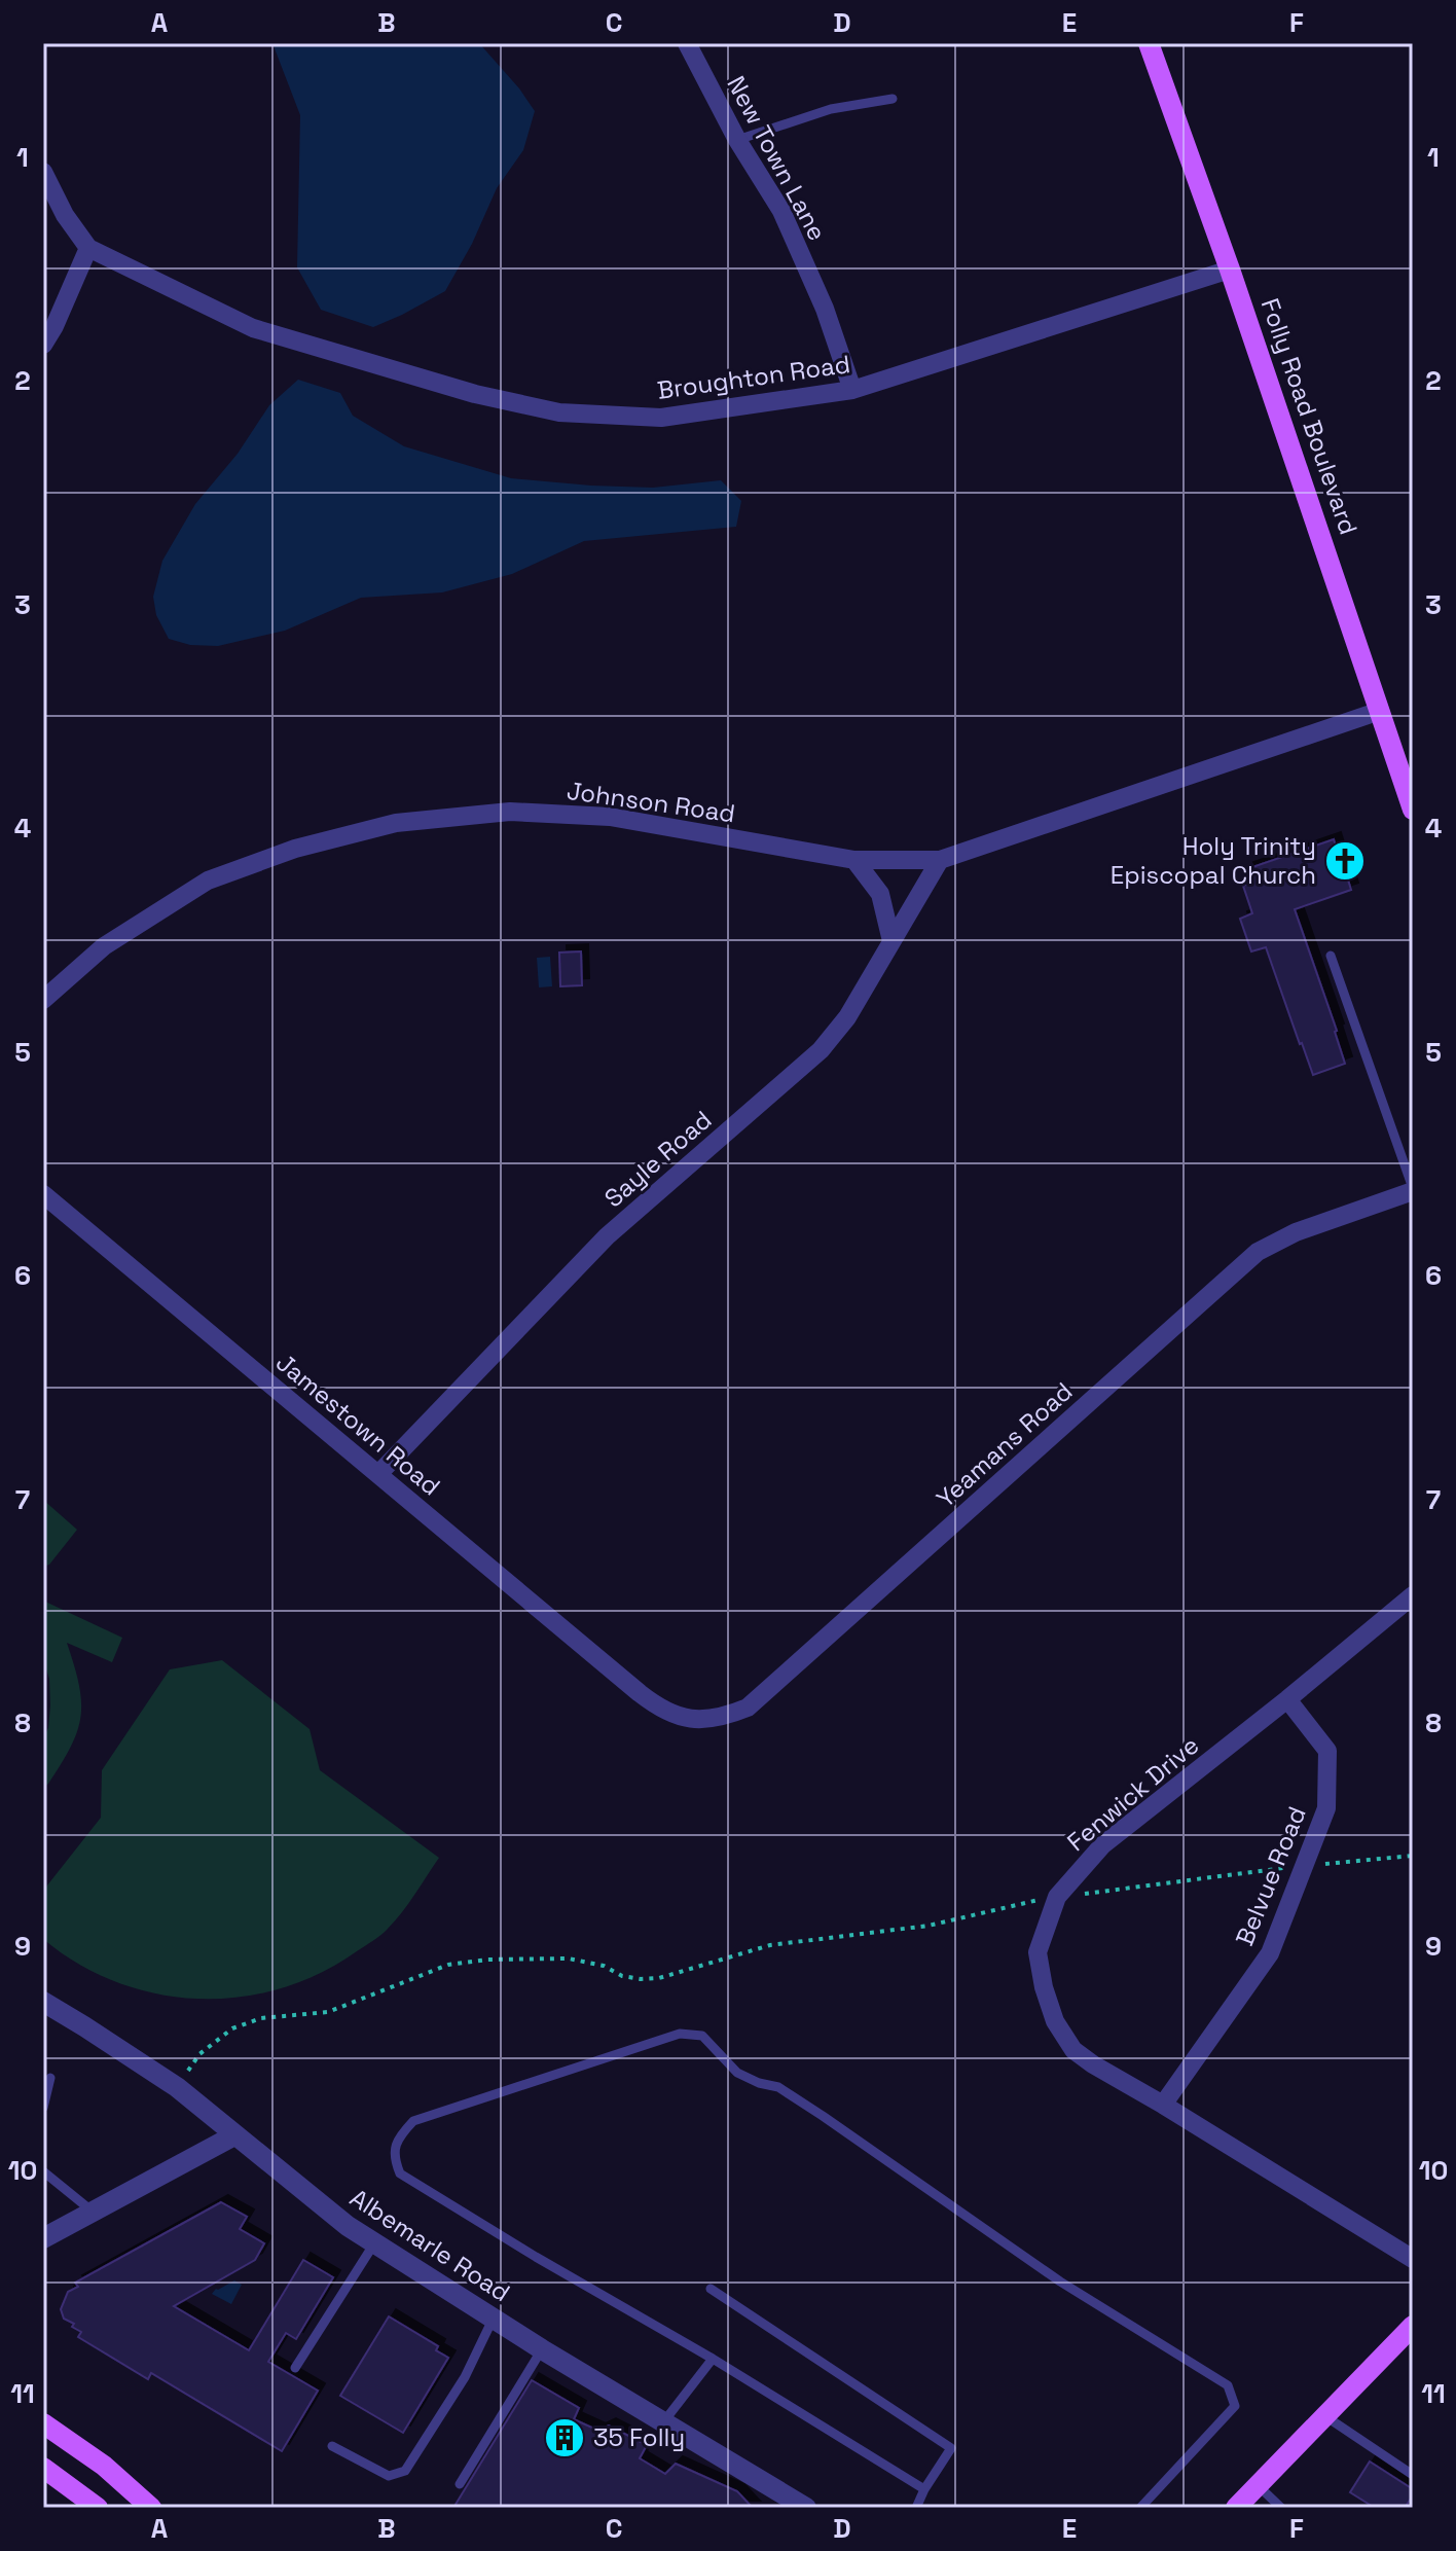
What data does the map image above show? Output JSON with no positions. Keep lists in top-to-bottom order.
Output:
{
  "streets": {
    "main road": ["Folly Road Boulevard"],
    "street": [
      "New Town Lane",
      "Broughton Road",
      "Johnson Road",
      "Sayle Road",
      "Jamestown Road",
      "Yeamans Road",
      "Fenwick Drive",
      "Belvue Road",
      "Albemarle Road"
    ]
  },
  "crossings": [
    ["New Town Lane", "Broughton Road"],
    ["Broughton Road", "Folly Road Boulevard"],
    ["Folly Road Boulevard", "Johnson Road"],
    ["Johnson Road", "Sayle Road"],
    ["Sayle Road", "Jamestown Road"],
    ["Jamestown Road", "Yeamans Road"],
    ["Fenwick Drive", "Belvue Road"]
  ],
  "places": {
    "church": ["Holy Trinity Episcopal Church"],
    "building": ["35 Folly"]
  },
  "grid": {
    "columns": [
      "A",
      "B",
      "C",
      "D",
      "E",
      "F"
    ],
    "rows": [
      "1",
      "2",
      "3",
      "4",
      "5",
      "6",
      "7",
      "8",
      "9",
      "10",
      "11"
    ]
  }
}
